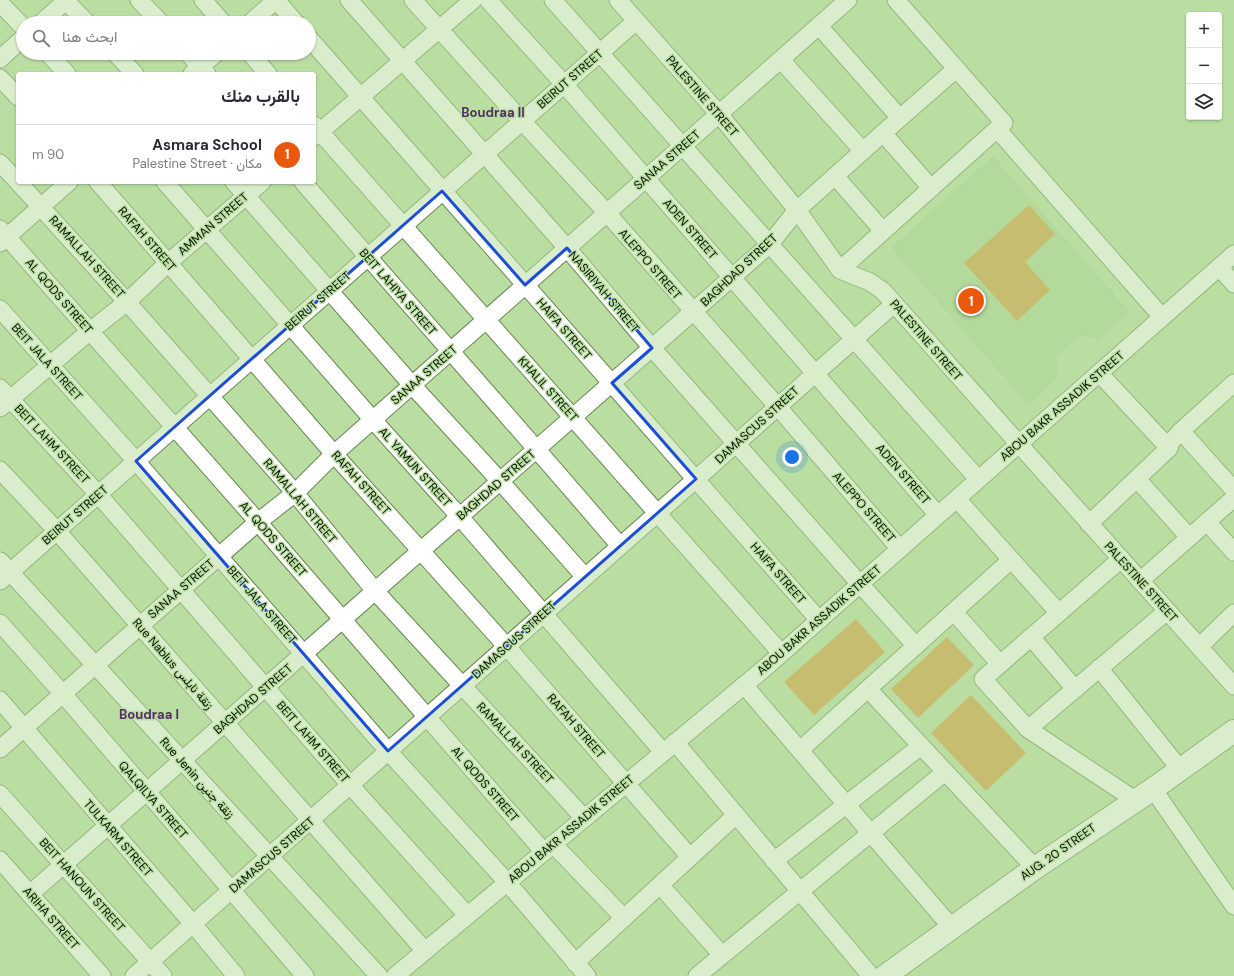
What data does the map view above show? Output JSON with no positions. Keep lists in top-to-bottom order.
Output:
{
  "streets": {
    "main road": ["AUG. 20 STREET"],
    "street": [
      "BEIRUT STREET",
      "PALESTINE STREET",
      "SANAA STREET",
      "AMMAN STREET",
      "ADEN STREET",
      "RAFAH STREET",
      "RAMALLAH STREET",
      "ALEPPO STREET",
      "BAGHDAD STREET",
      "BEIT LAHIYA STREET",
      "NASIRIYAH STREET",
      "AL QODS STREET",
      "HAIFA STREET",
      "BEIT JALA STREET",
      "KHALIL STREET",
      "ABOU BAKR ASSADIK STREET",
      "DAMASCUS STREET",
      "BEIT LAHM STREET",
      "AL YAMUN STREET",
      "Rue Nablus زنقة نابلس",
      "Rue Jenin زنقة جنين",
      "QALQILYA STREET",
      "TULKARM STREET",
      "BEIT HANOUN STREET",
      "ARIHA STREET"
    ]
  },
  "crossings": [
    ["BEIRUT STREET", "PALESTINE STREET"],
    ["BEIRUT STREET", "ADEN STREET"],
    ["BEIRUT STREET", "RAFAH STREET"],
    ["BEIRUT STREET", "RAMALLAH STREET"],
    ["BEIRUT STREET", "ALEPPO STREET"],
    ["BEIRUT STREET", "BEIT LAHIYA STREET"],
    ["BEIRUT STREET", "NASIRIYAH STREET"],
    ["BEIRUT STREET", "AL QODS STREET"],
    ["BEIRUT STREET", "HAIFA STREET"],
    ["BEIRUT STREET", "BEIT JALA STREET"],
    ["BEIRUT STREET", "KHALIL STREET"],
    ["BEIRUT STREET", "BEIT LAHM STREET"],
    ["BEIRUT STREET", "AL YAMUN STREET"],
    ["BEIRUT STREET", "Rue Nablus زنقة نابلس"],
    ["BEIRUT STREET", "Rue Jenin زنقة جنين"],
    ["PALESTINE STREET", "SANAA STREET"],
    ["PALESTINE STREET", "BAGHDAD STREET"],
    ["PALESTINE STREET", "ABOU BAKR ASSADIK STREET"],
    ["PALESTINE STREET", "DAMASCUS STREET"],
    ["SANAA STREET", "ADEN STREET"],
    ["SANAA STREET", "RAFAH STREET"],
    ["SANAA STREET", "RAMALLAH STREET"],
    ["SANAA STREET", "ALEPPO STREET"],
    ["SANAA STREET", "BEIT LAHIYA STREET"],
    ["SANAA STREET", "NASIRIYAH STREET"],
    ["SANAA STREET", "AL QODS STREET"],
    ["SANAA STREET", "HAIFA STREET"],
    ["SANAA STREET", "BEIT JALA STREET"],
    ["SANAA STREET", "KHALIL STREET"],
    ["SANAA STREET", "BEIT LAHM STREET"],
    ["SANAA STREET", "AL YAMUN STREET"],
    ["SANAA STREET", "Rue Nablus زنقة نابلس"],
    ["SANAA STREET", "Rue Jenin زنقة جنين"],
    ["SANAA STREET", "QALQILYA STREET"],
    ["SANAA STREET", "TULKARM STREET"],
    ["AMMAN STREET", "RAFAH STREET"],
    ["AMMAN STREET", "RAMALLAH STREET"],
    ["AMMAN STREET", "AL QODS STREET"],
    ["AMMAN STREET", "BEIT JALA STREET"],
    ["AMMAN STREET", "BEIT LAHM STREET"],
    ["AMMAN STREET", "AL YAMUN STREET"],
    ["ADEN STREET", "BAGHDAD STREET"],
    ["ADEN STREET", "ABOU BAKR ASSADIK STREET"],
    ["ADEN STREET", "DAMASCUS STREET"],
    ["RAFAH STREET", "BAGHDAD STREET"],
    ["RAFAH STREET", "ABOU BAKR ASSADIK STREET"],
    ["RAFAH STREET", "DAMASCUS STREET"],
    ["RAMALLAH STREET", "BAGHDAD STREET"],
    ["RAMALLAH STREET", "ABOU BAKR ASSADIK STREET"],
    ["RAMALLAH STREET", "DAMASCUS STREET"],
    ["ALEPPO STREET", "BAGHDAD STREET"],
    ["ALEPPO STREET", "ABOU BAKR ASSADIK STREET"],
    ["ALEPPO STREET", "DAMASCUS STREET"],
    ["BAGHDAD STREET", "BEIT LAHIYA STREET"],
    ["BAGHDAD STREET", "NASIRIYAH STREET"],
    ["BAGHDAD STREET", "AL QODS STREET"],
    ["BAGHDAD STREET", "HAIFA STREET"],
    ["BAGHDAD STREET", "BEIT JALA STREET"],
    ["BAGHDAD STREET", "KHALIL STREET"],
    ["BAGHDAD STREET", "BEIT LAHM STREET"],
    ["BAGHDAD STREET", "AL YAMUN STREET"],
    ["BAGHDAD STREET", "Rue Nablus زنقة نابلس"],
    ["BAGHDAD STREET", "Rue Jenin زنقة جنين"],
    ["BAGHDAD STREET", "QALQILYA STREET"],
    ["BAGHDAD STREET", "TULKARM STREET"],
    ["BAGHDAD STREET", "BEIT HANOUN STREET"],
    ["BAGHDAD STREET", "ARIHA STREET"],
    ["BEIT LAHIYA STREET", "DAMASCUS STREET"],
    ["NASIRIYAH STREET", "ABOU BAKR ASSADIK STREET"],
    ["NASIRIYAH STREET", "DAMASCUS STREET"],
    ["AL QODS STREET", "ABOU BAKR ASSADIK STREET"],
    ["AL QODS STREET", "DAMASCUS STREET"],
    ["HAIFA STREET", "ABOU BAKR ASSADIK STREET"],
    ["HAIFA STREET", "DAMASCUS STREET"],
    ["BEIT JALA STREET", "ABOU BAKR ASSADIK STREET"],
    ["BEIT JALA STREET", "DAMASCUS STREET"],
    ["KHALIL STREET", "ABOU BAKR ASSADIK STREET"],
    ["KHALIL STREET", "DAMASCUS STREET"],
    ["ABOU BAKR ASSADIK STREET", "BEIT LAHM STREET"],
    ["ABOU BAKR ASSADIK STREET", "AL YAMUN STREET"],
    ["ABOU BAKR ASSADIK STREET", "Rue Nablus زنقة نابلس"],
    ["DAMASCUS STREET", "BEIT LAHM STREET"],
    ["DAMASCUS STREET", "AL YAMUN STREET"],
    ["DAMASCUS STREET", "Rue Nablus زنقة نابلس"],
    ["DAMASCUS STREET", "Rue Jenin زنقة جنين"],
    ["DAMASCUS STREET", "QALQILYA STREET"],
    ["DAMASCUS STREET", "TULKARM STREET"],
    ["DAMASCUS STREET", "BEIT HANOUN STREET"]
  ],
  "districts": ["Boudraa II", "Boudraa I"],
  "page": {
    "map_buttons": ["+", "−"],
    "search": "ابحث هنا",
    "heading": "بالقرب منك",
    "list": [
      {
        "mark": "1",
        "name": "Asmara School",
        "note": "مكان · Palestine Street",
        "value": "90 m"
      }
    ],
    "pins": "1"
  }
}
